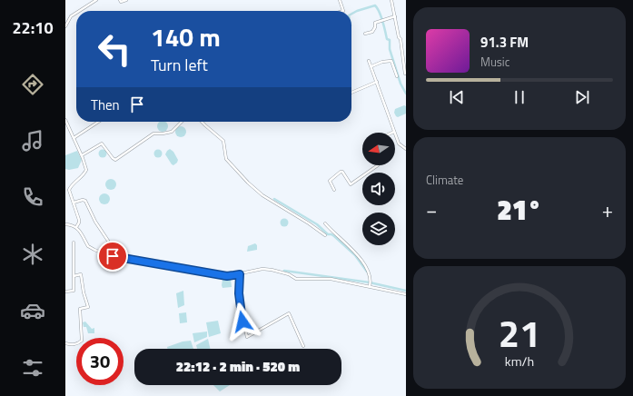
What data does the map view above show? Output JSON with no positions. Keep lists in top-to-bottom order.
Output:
{
  "north": "left",
  "page": {
    "tabs": "22:10",
    "turn": ["140 m", "Turn left"],
    "song": ["91.3 FM", "Music"],
    "then": "Then",
    "tile": "Climate",
    "heat": ["−", "21°", "+"],
    "limit": "30",
    "trip": "22:12 · 2 min · 520 m",
    "gauge": ["21", "km/h"]
  }
}
